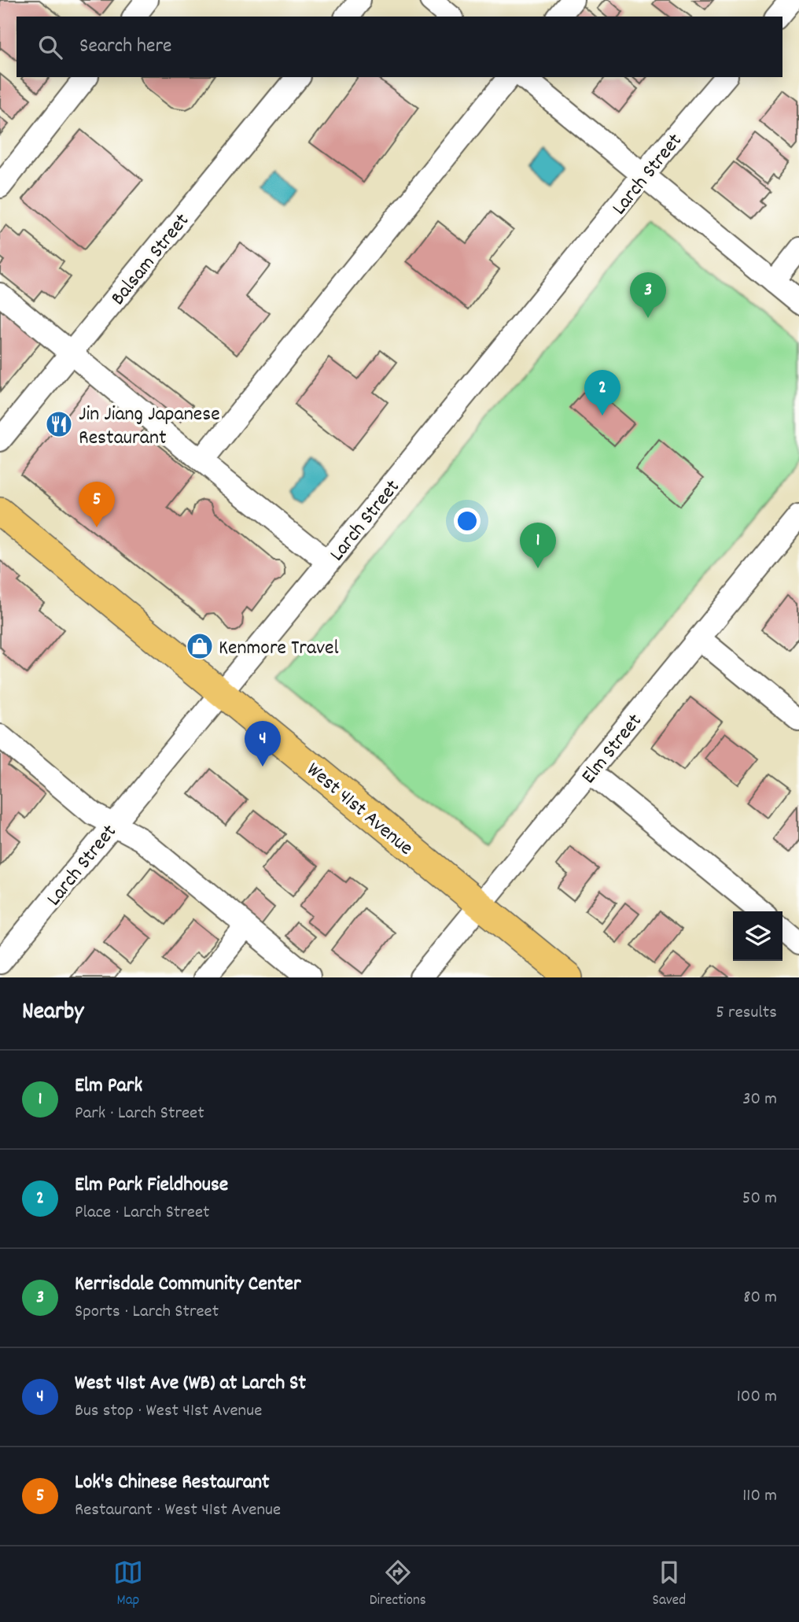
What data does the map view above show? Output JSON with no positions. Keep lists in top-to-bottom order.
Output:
{
  "streets": {
    "main road": ["West 41st Avenue"],
    "street": ["Larch Street", "Balsam Street", "Elm Street"]
  },
  "crossings": [
    ["Larch Street", "West 41st Avenue"],
    ["Elm Street", "West 41st Avenue"]
  ],
  "places": {
    "restaurant": ["Jin Jiang Japanese Restaurant"],
    "shop": ["Kenmore Travel"]
  },
  "page": {
    "search": "Search here",
    "pins": [
      "3",
      "2",
      "5",
      "1",
      "4"
    ],
    "heading": ["Nearby", "5 results"],
    "list": [
      {
        "mark": "1",
        "name": "Elm Park",
        "note": "Park · Larch Street",
        "value": "30 m"
      },
      {
        "mark": "2",
        "name": "Elm Park Fieldhouse",
        "note": "Place · Larch Street",
        "value": "50 m"
      },
      {
        "mark": "3",
        "name": "Kerrisdale Community Center",
        "note": "Sports · Larch Street",
        "value": "80 m"
      },
      {
        "mark": "4",
        "name": "West 41st Ave (WB) at Larch St",
        "note": "Bus stop · West 41st Avenue",
        "value": "100 m"
      },
      {
        "mark": "5",
        "name": "Lok's Chinese Restaurant",
        "note": "Restaurant · West 41st Avenue",
        "value": "110 m"
      }
    ],
    "nav": ["Map", "Directions", "Saved"]
  }
}
